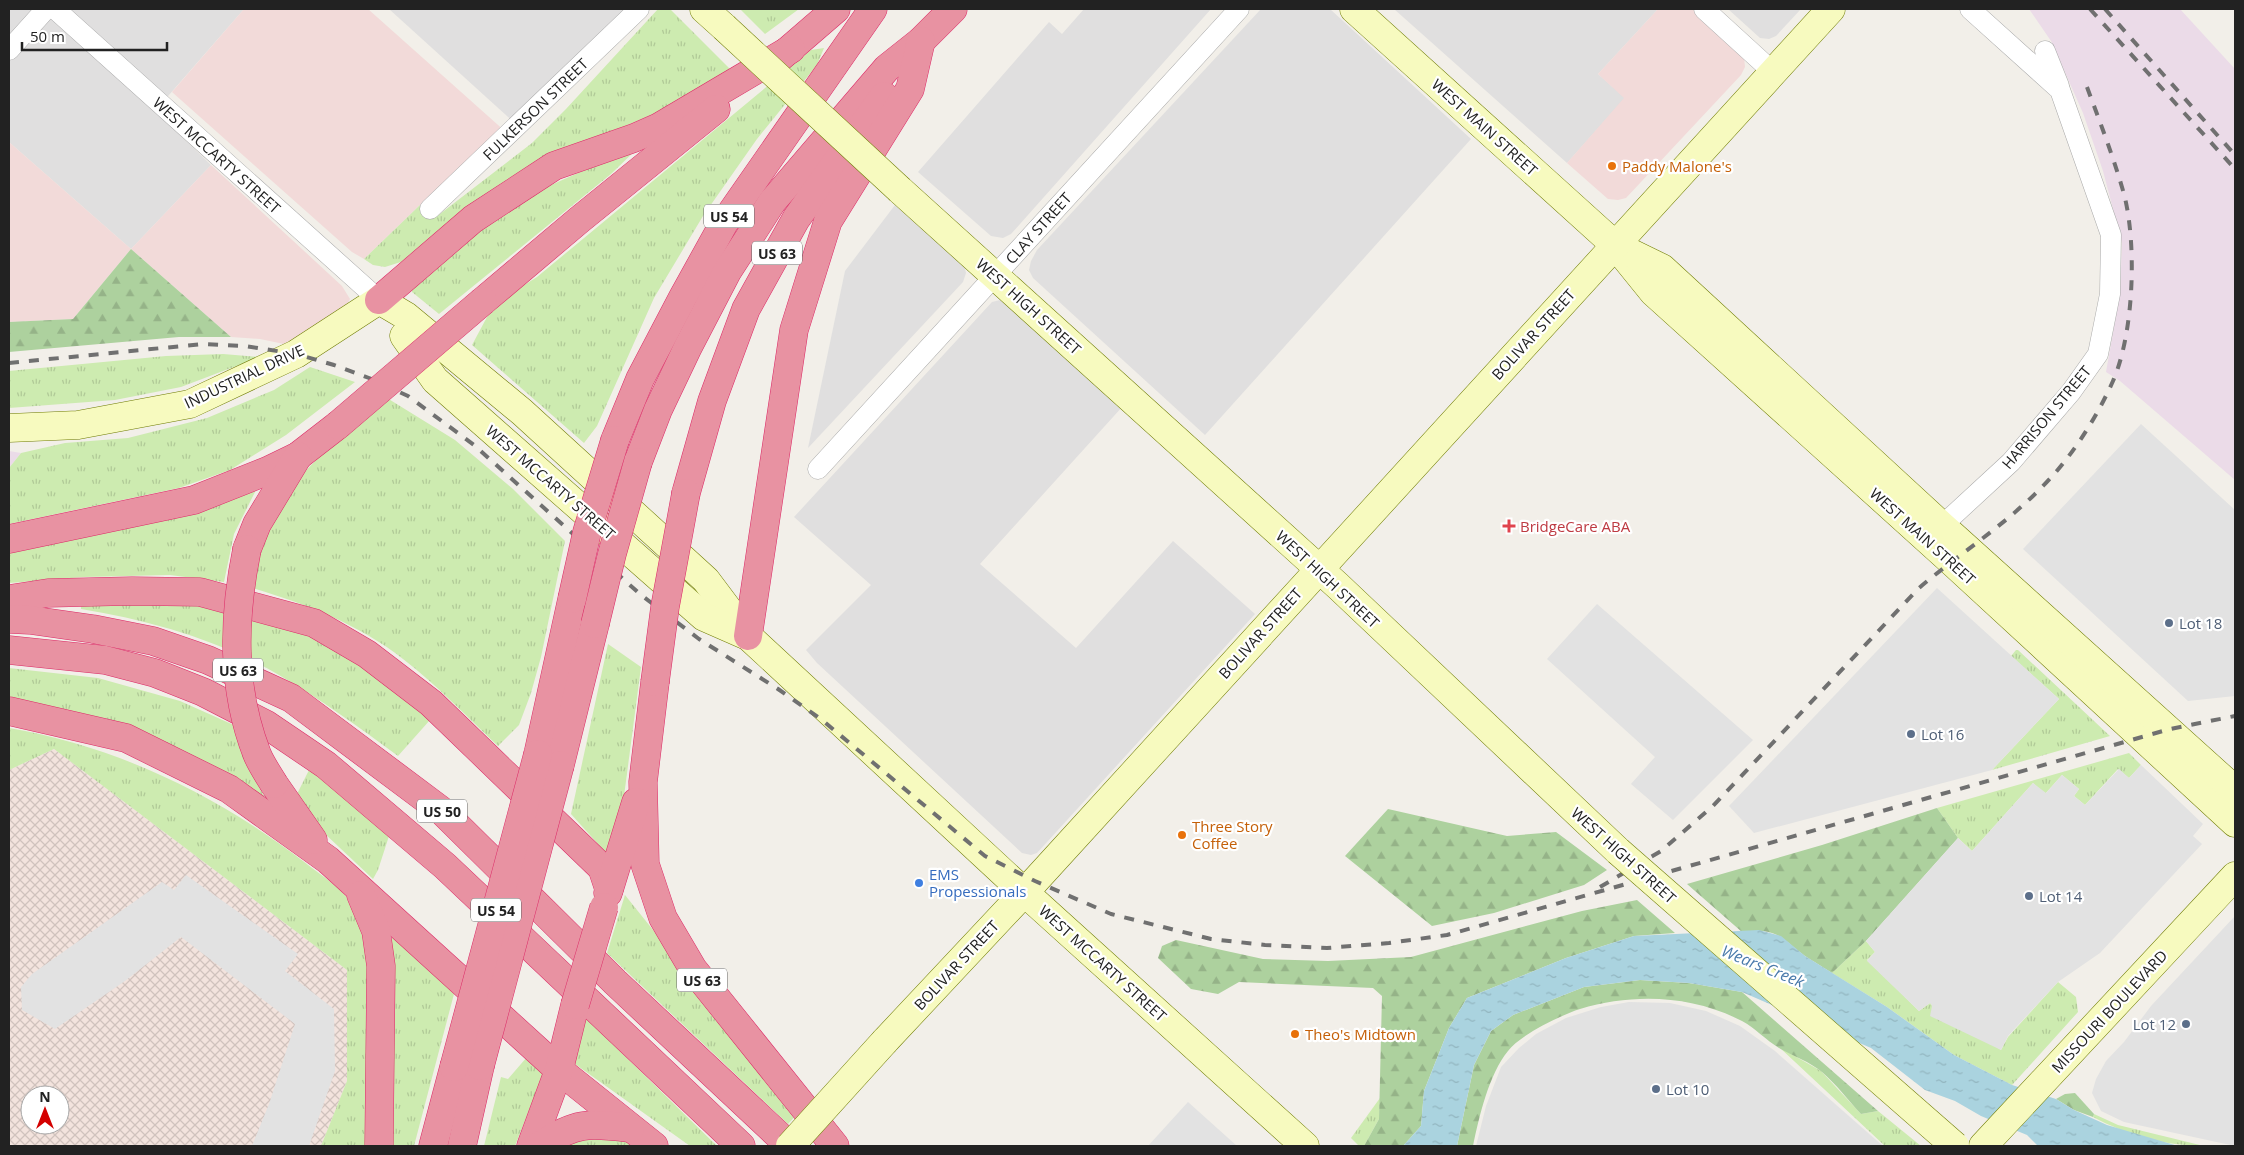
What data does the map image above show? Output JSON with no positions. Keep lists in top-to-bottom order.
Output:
{
  "streets": {
    "highway": ["US 54", "US 63", "US 50"],
    "main road": [
      "WEST MAIN STREET",
      "WEST MCCARTY STREET",
      "WEST HIGH STREET",
      "BOLIVAR STREET",
      "INDUSTRIAL DRIVE",
      "MISSOURI BOULEVARD"
    ],
    "street": ["FULKERSON STREET", "CLAY STREET", "HARRISON STREET"]
  },
  "crossings": [
    ["WEST MAIN STREET", "BOLIVAR STREET"],
    ["WEST MAIN STREET", "HARRISON STREET"],
    ["WEST MCCARTY STREET", "BOLIVAR STREET"],
    ["WEST MCCARTY STREET", "INDUSTRIAL DRIVE"],
    ["US 54", "US 63"],
    ["CLAY STREET", "WEST HIGH STREET"],
    ["WEST HIGH STREET", "BOLIVAR STREET"],
    ["BOLIVAR STREET", "US 50"]
  ],
  "water": ["Wears Creek"],
  "places": {
    "other": [
      "Paddy Malone's",
      "Lot 18",
      "Lot 16",
      "Three Story Coffee",
      "EMS Propessionals",
      "Lot 14",
      "Lot 12",
      "Theo's Midtown",
      "Lot 10"
    ],
    "health": ["BridgeCare ABA"]
  },
  "scale_bar": "50 m",
  "north": "top"
}
